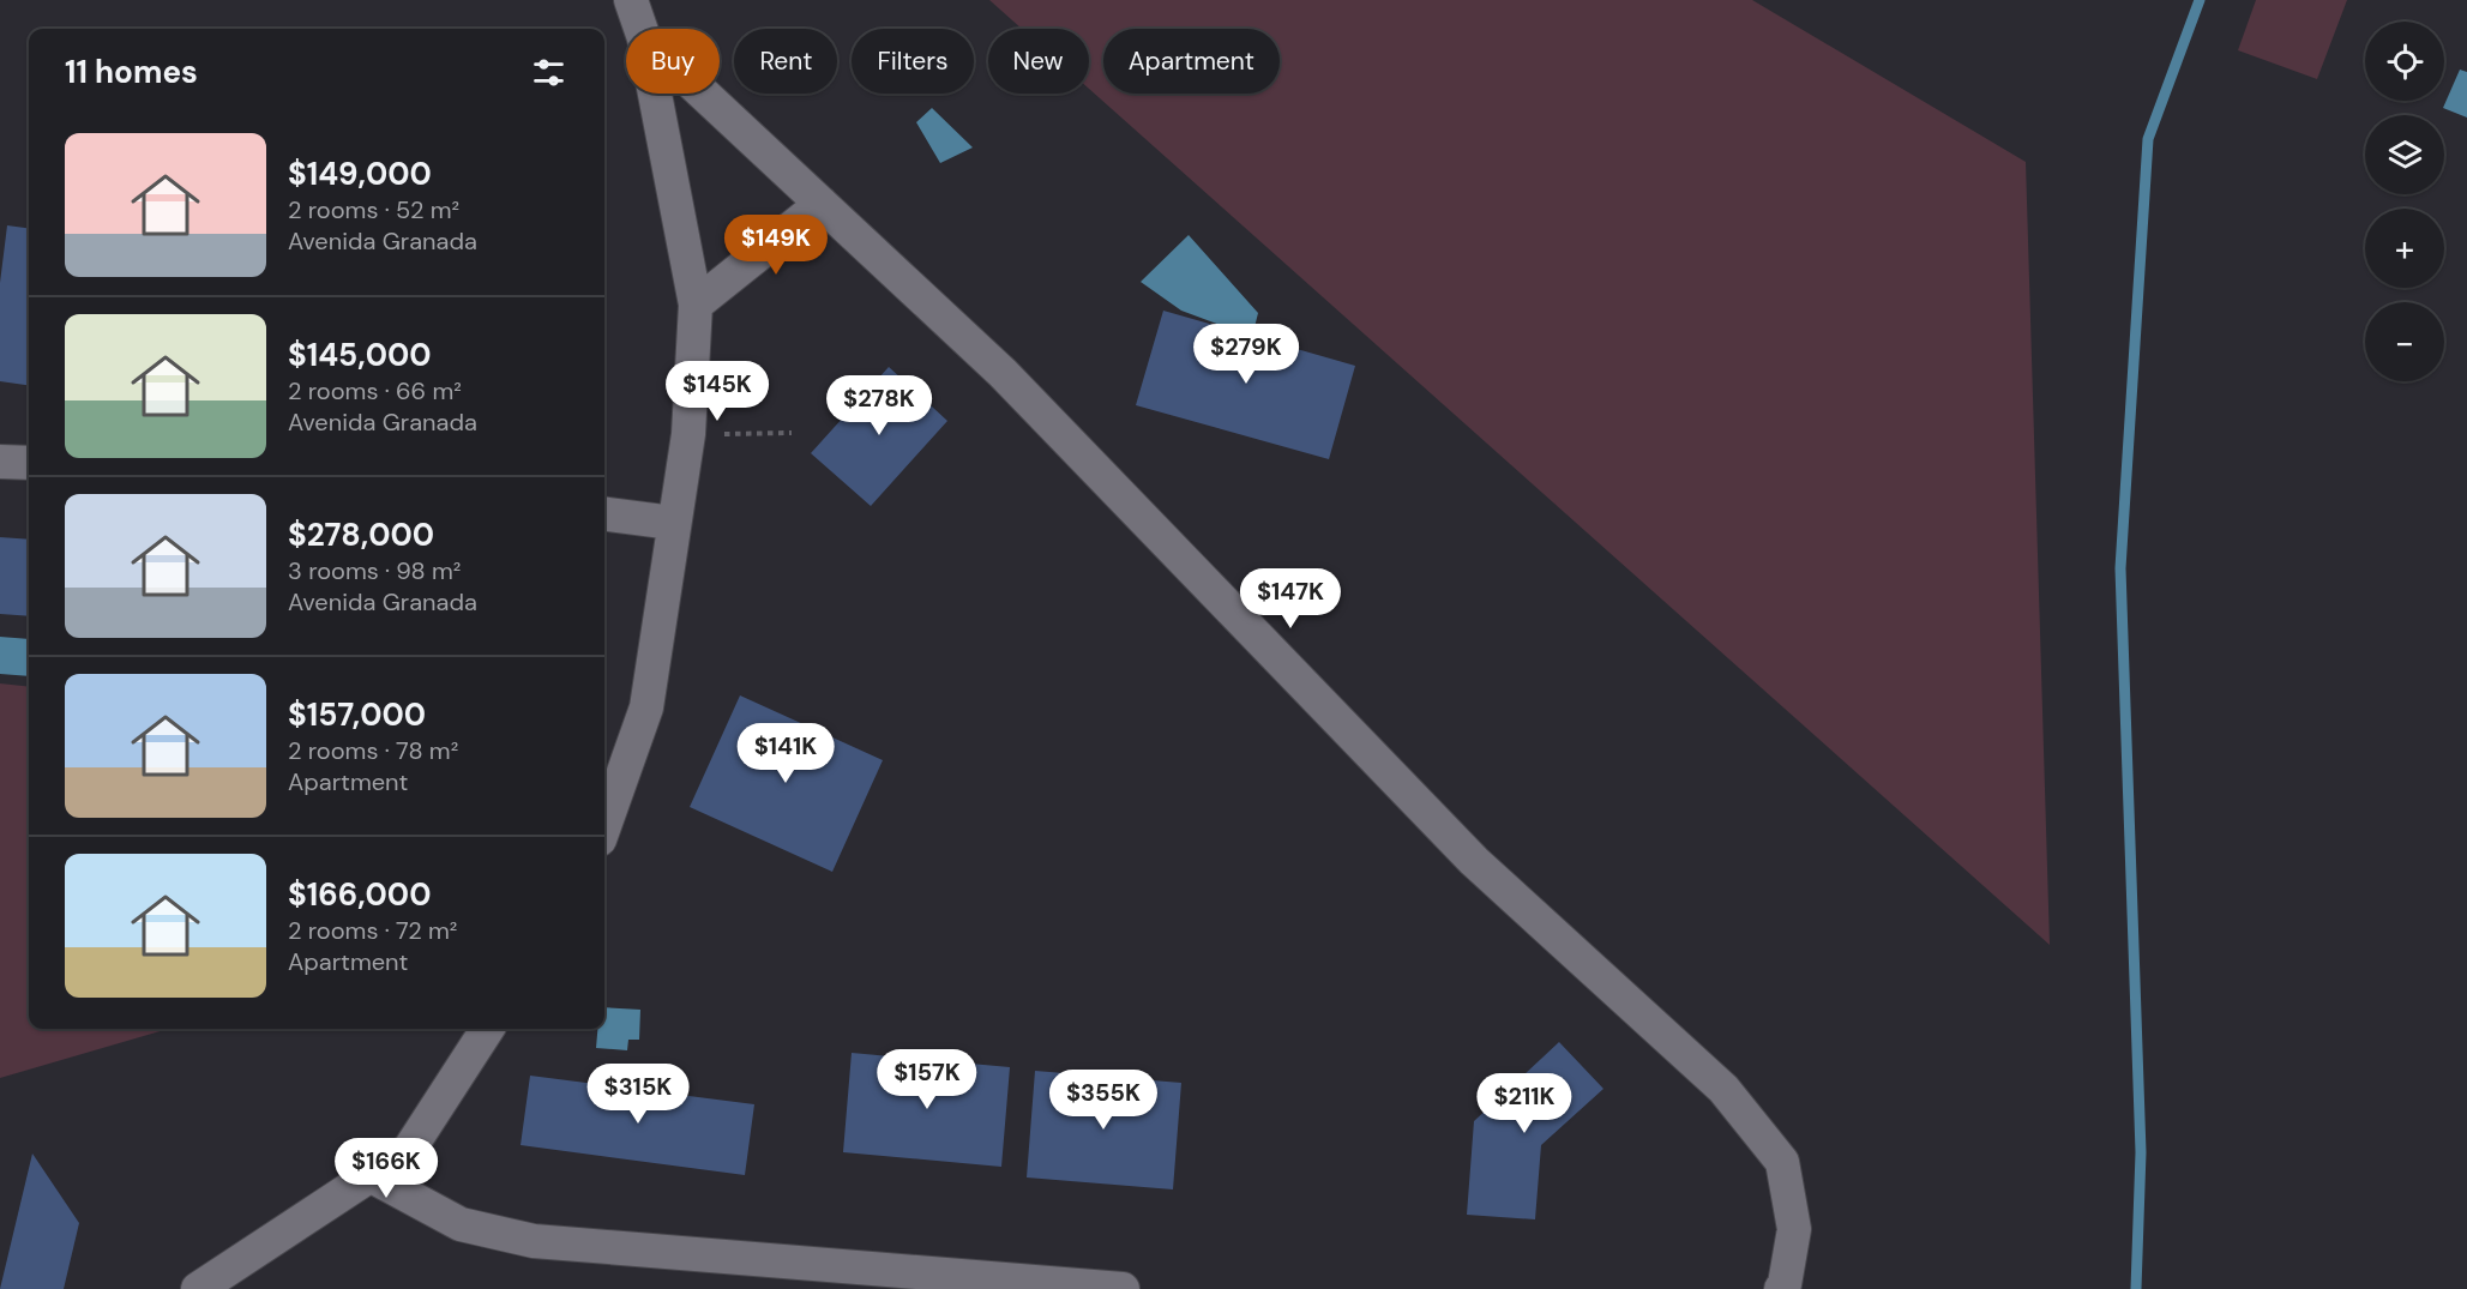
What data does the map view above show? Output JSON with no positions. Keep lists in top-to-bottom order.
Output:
{
  "page": {
    "map_buttons": ["+", "−"],
    "chip": [
      "Buy",
      "Rent",
      "Filters",
      "New",
      "Apartment"
    ],
    "heading": "11 homes",
    "list": [
      {
        "name": "$149,000",
        "note": "2 rooms · 52 m² · Avenida Granada"
      },
      {
        "name": "$145,000",
        "note": "2 rooms · 66 m² · Avenida Granada"
      },
      {
        "name": "$278,000",
        "note": "3 rooms · 98 m² · Avenida Granada"
      },
      {
        "name": "$157,000",
        "note": "2 rooms · 78 m² · Apartment"
      },
      {
        "name": "$166,000",
        "note": "2 rooms · 72 m² · Apartment"
      }
    ],
    "price": [
      "$149K",
      "$279K",
      "$145K",
      "$278K",
      "$147K",
      "$141K",
      "$157K",
      "$315K",
      "$355K",
      "$211K",
      "$166K"
    ]
  }
}
